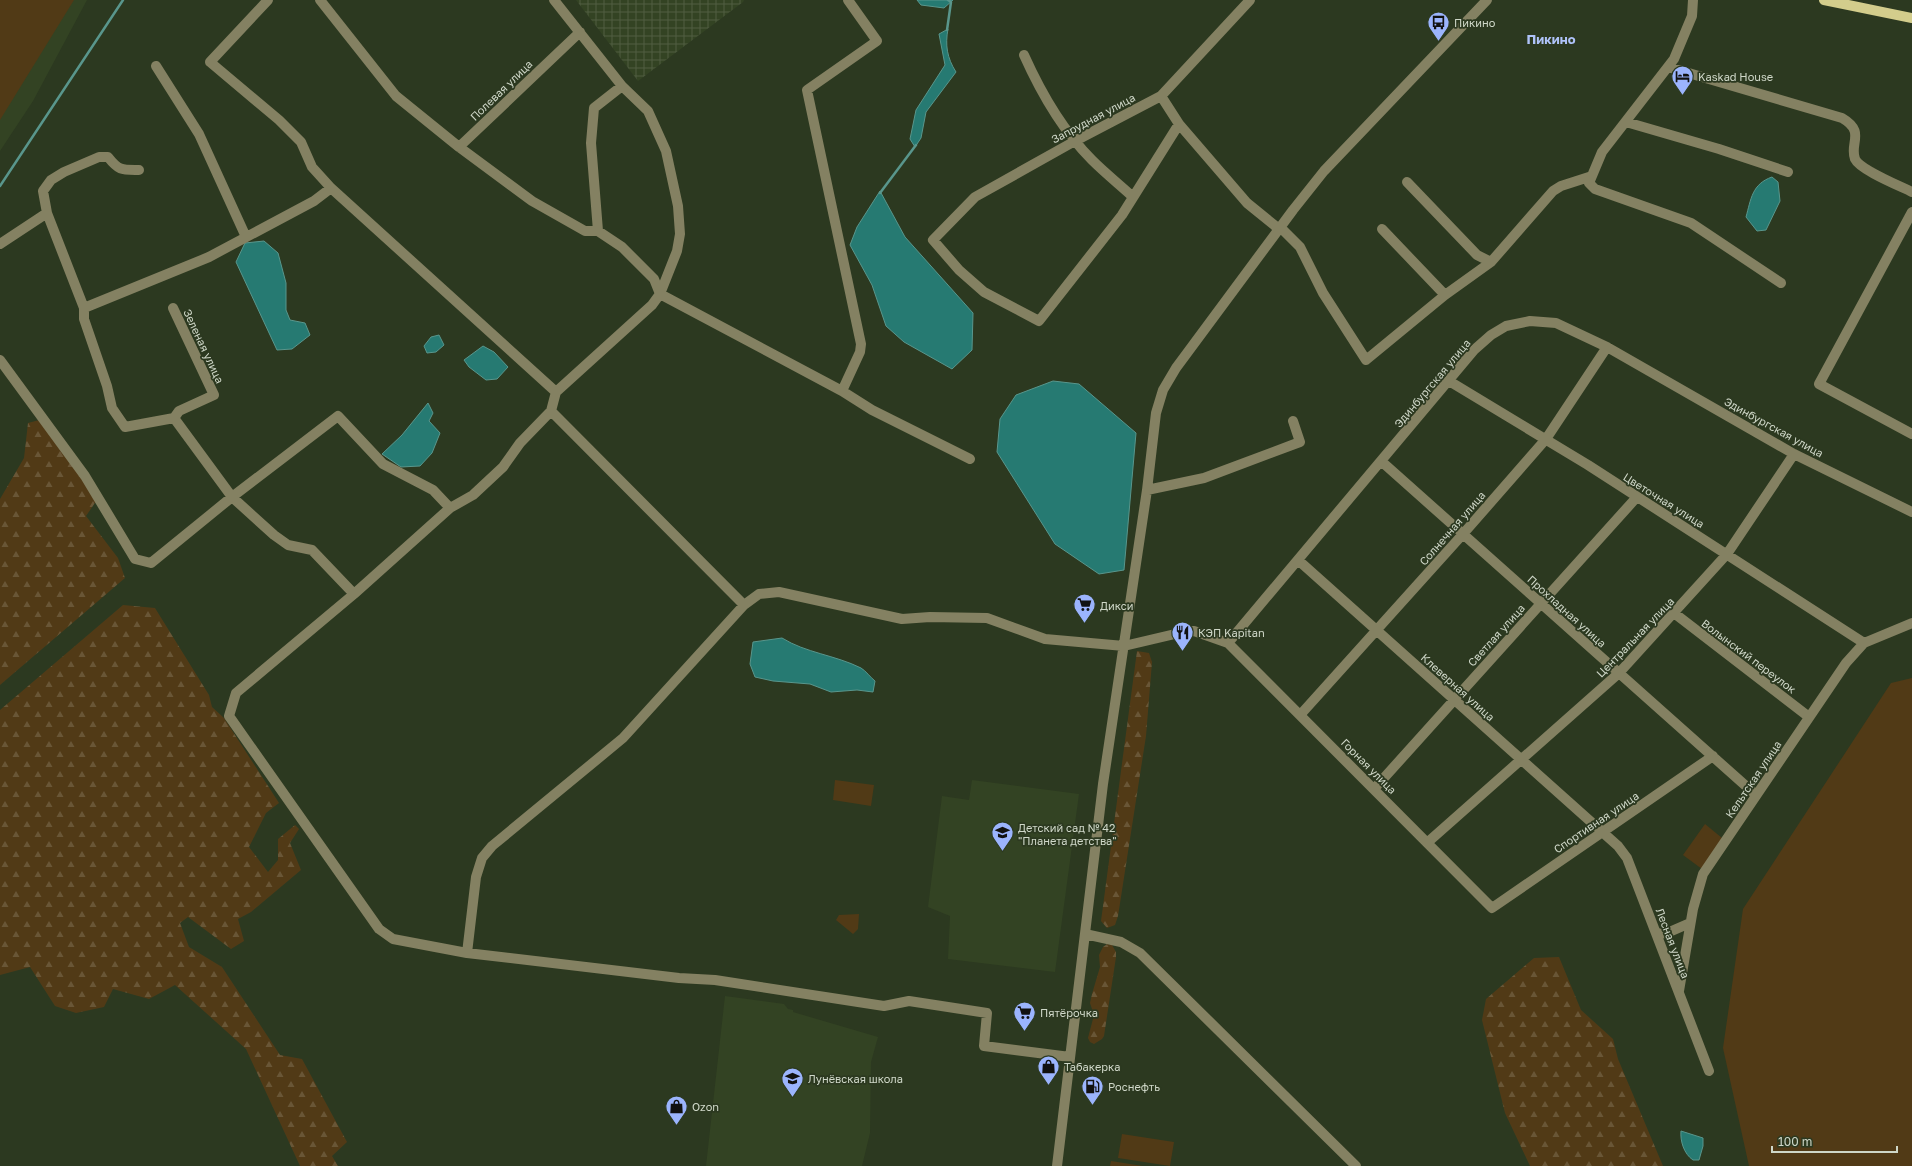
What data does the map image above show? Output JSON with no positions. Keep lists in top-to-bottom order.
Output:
{
  "streets": {
    "street": [
      "Полевая улица",
      "Запрудная улица",
      "Зеленая улица",
      "Эдинбургская улица",
      "Цветочная улица",
      "Солнечная улица",
      "Прохладная улица",
      "Светлая улица",
      "Центральная улица",
      "Волынский переулок",
      "Клеверная улица",
      "Горная улица",
      "Кельтская улица",
      "Спортивная улица",
      "Лесная улица"
    ]
  },
  "crossings": [
    ["Эдинбургская улица", "Цветочная улица"],
    ["Эдинбургская улица", "Солнечная улица"],
    ["Эдинбургская улица", "Прохладная улица"],
    ["Эдинбургская улица", "Центральная улица"],
    ["Эдинбургская улица", "Клеверная улица"],
    ["Эдинбургская улица", "Горная улица"],
    ["Цветочная улица", "Солнечная улица"],
    ["Цветочная улица", "Светлая улица"],
    ["Цветочная улица", "Центральная улица"],
    ["Цветочная улица", "Кельтская улица"],
    ["Солнечная улица", "Прохладная улица"],
    ["Солнечная улица", "Клеверная улица"],
    ["Солнечная улица", "Горная улица"],
    ["Прохладная улица", "Светлая улица"],
    ["Прохладная улица", "Центральная улица"],
    ["Прохладная улица", "Кельтская улица"],
    ["Прохладная улица", "Спортивная улица"],
    ["Светлая улица", "Клеверная улица"],
    ["Светлая улица", "Горная улица"],
    ["Центральная улица", "Волынский переулок"],
    ["Центральная улица", "Клеверная улица"],
    ["Центральная улица", "Горная улица"],
    ["Волынский переулок", "Кельтская улица"],
    ["Клеверная улица", "Спортивная улица"],
    ["Клеверная улица", "Лесная улица"],
    ["Горная улица", "Спортивная улица"],
    ["Кельтская улица", "Лесная улица"],
    ["Спортивная улица", "Лесная улица"]
  ],
  "districts": ["Пикино"],
  "places": {
    "bus stop": ["Пикино"],
    "hotel": ["Kaskad House"],
    "supermarket": ["Дикси", "Пятёрочка"],
    "restaurant": ["КЭП Kapitan"],
    "school or university": ["Детский сад № 42 \"Планета детства\"", "Лунёвская школа"],
    "shop": ["Табакерка", "Ozon"],
    "fuel station": ["Роснефть"]
  },
  "scale_bar": "100 m"
}
